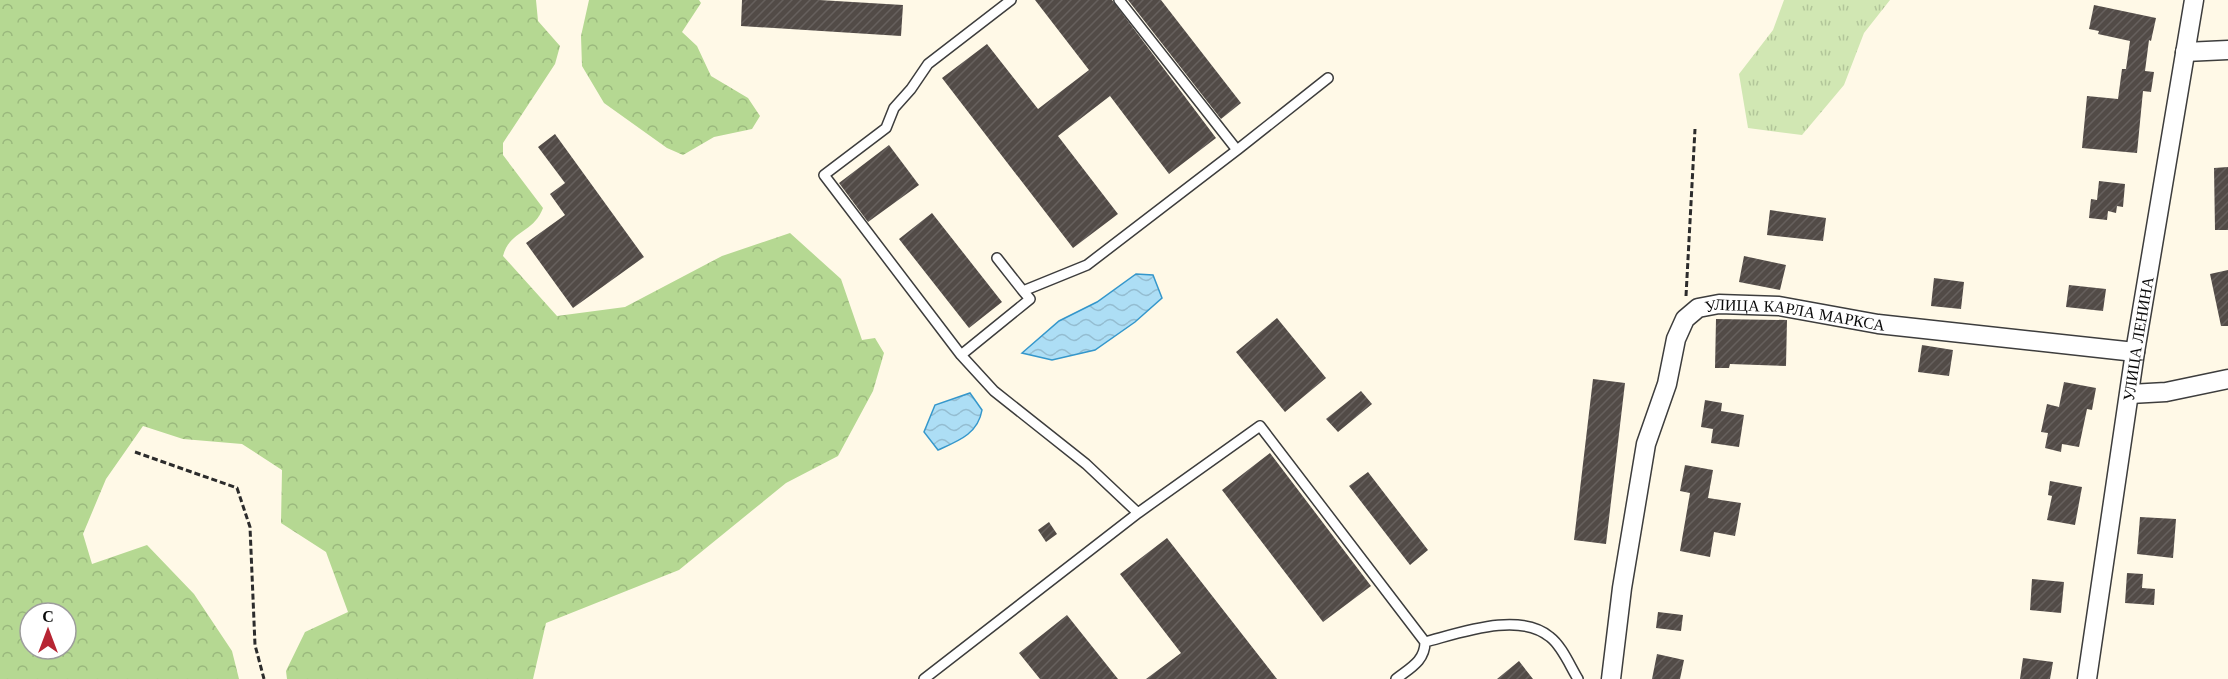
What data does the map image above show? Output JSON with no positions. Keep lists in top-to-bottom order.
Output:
{
  "streets": {
    "street": ["УЛИЦА КАРЛА МАРКСА", "УЛИЦА ЛЕНИНА"]
  },
  "crossings": [
    ["УЛИЦА КАРЛА МАРКСА", "УЛИЦА ЛЕНИНА"]
  ],
  "north": "top"
}
